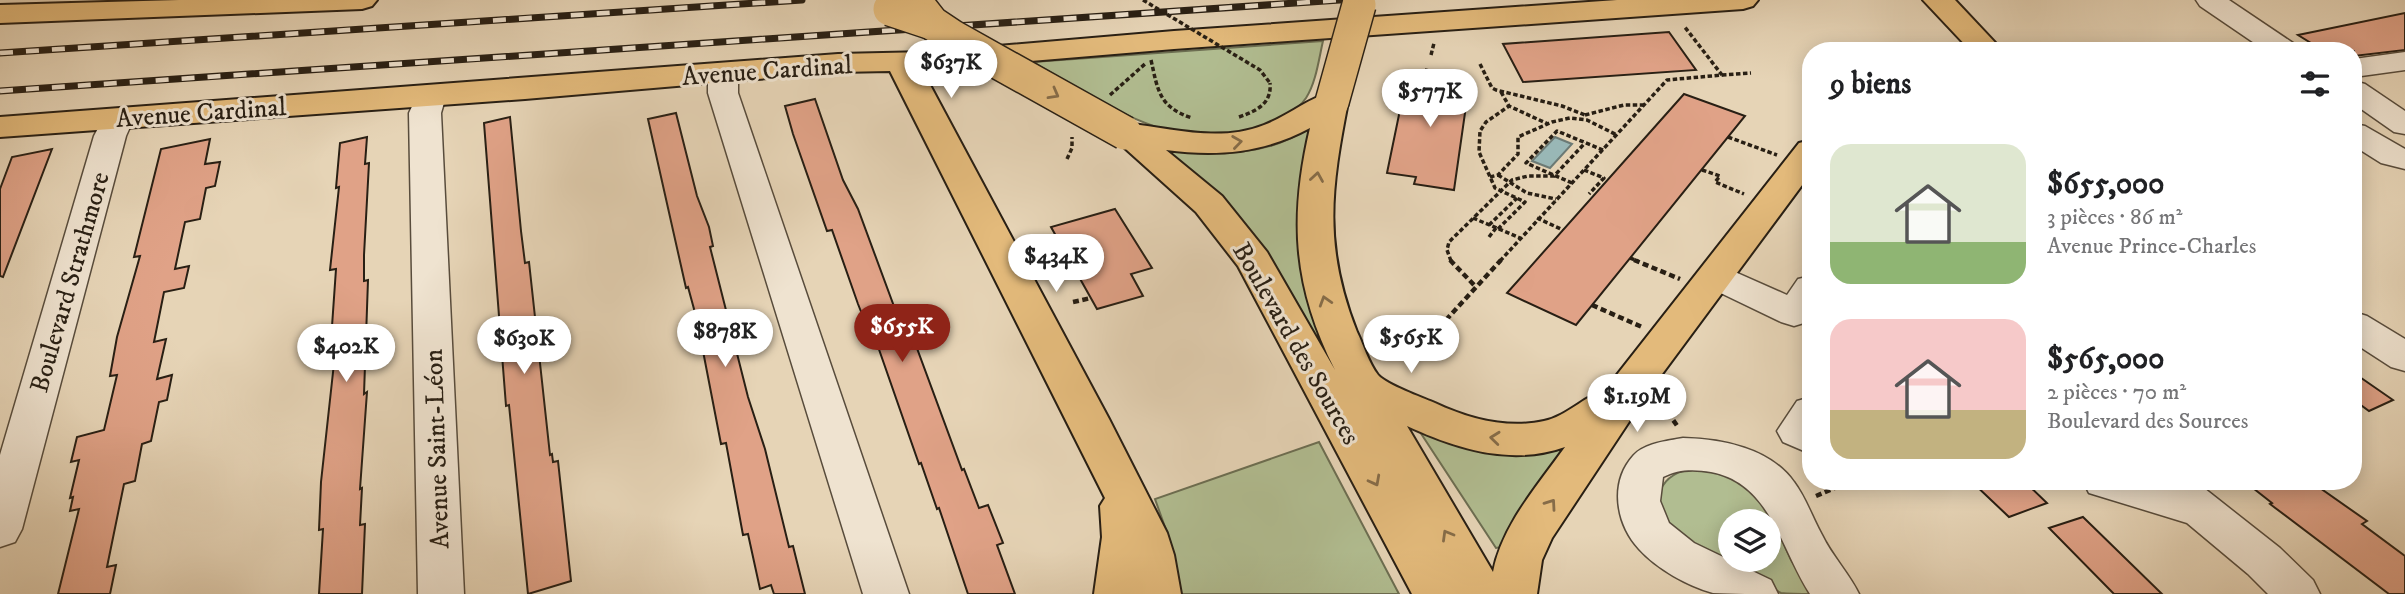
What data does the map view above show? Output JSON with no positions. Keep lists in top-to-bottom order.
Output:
{
  "streets": {
    "main road": ["Avenue Cardinal", "Boulevard des Sources"],
    "street": ["Boulevard Strathmore", "Avenue Saint-Léon"]
  },
  "crossings": [
    ["Avenue Cardinal", "Boulevard Strathmore"],
    ["Avenue Cardinal", "Avenue Saint-Léon"]
  ],
  "page": {
    "price": [
      "$637K",
      "$577K",
      "$434K",
      "$655K",
      "$878K",
      "$565K",
      "$630K",
      "$402K",
      "$1.19M"
    ],
    "heading": "9 biens",
    "list": [
      {
        "name": "$655,000",
        "note": "3 pièces · 86 m² · Avenue Prince-Charles"
      },
      {
        "name": "$565,000",
        "note": "2 pièces · 70 m² · Boulevard des Sources"
      }
    ]
  }
}
